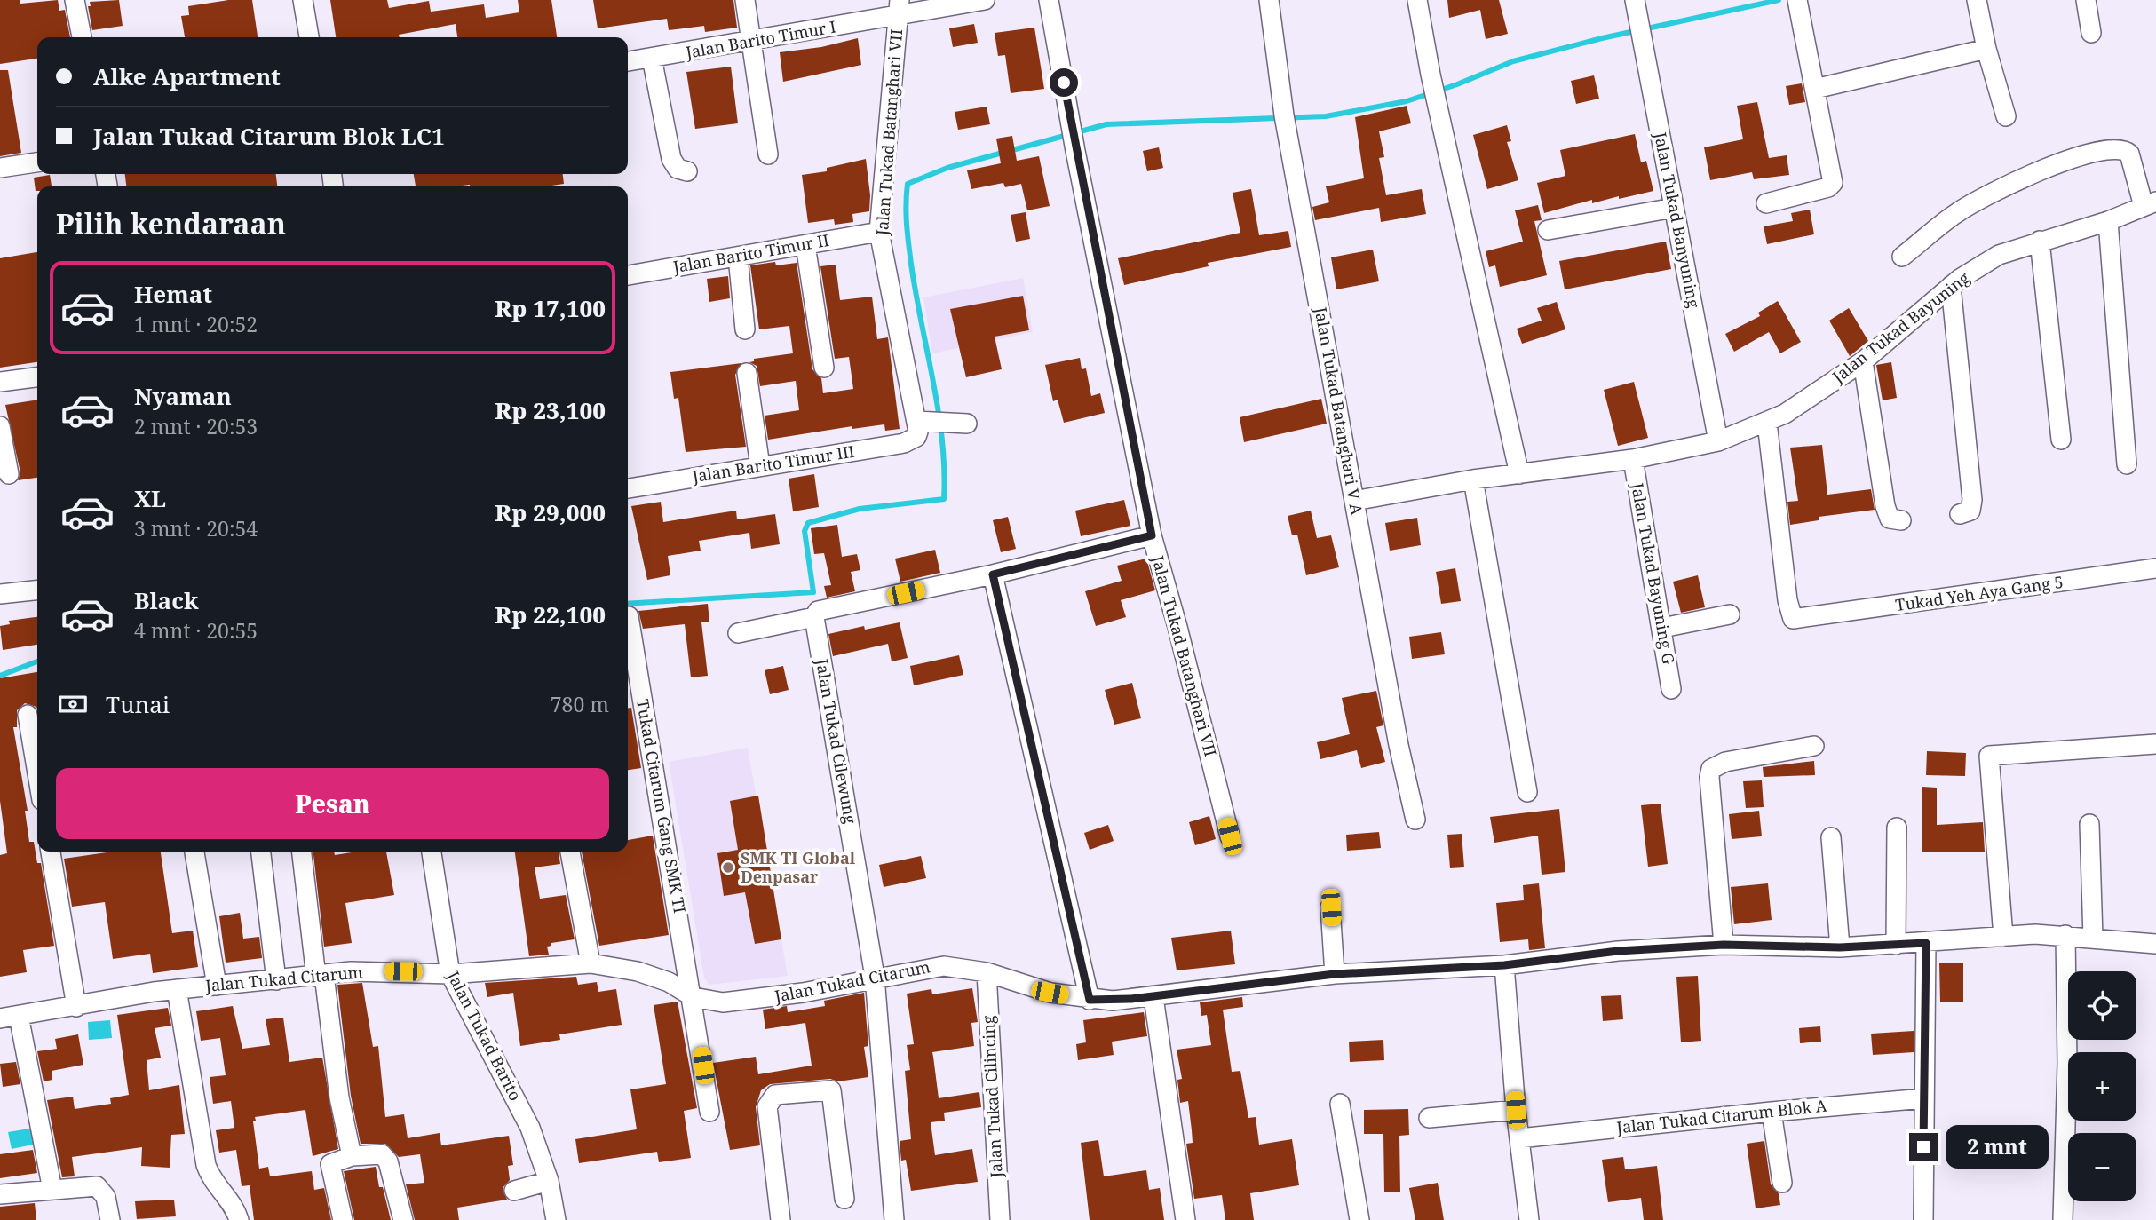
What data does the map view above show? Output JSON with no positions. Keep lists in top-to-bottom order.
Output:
{
  "streets": {
    "street": [
      "Jalan Barito Timur I",
      "Jalan Tukad Batanghari VII",
      "Jalan Tukad Banyuning",
      "Jalan Barito Timur II",
      "Jalan Tukad Bayuning",
      "Jalan Tukad Batanghari V A",
      "Jalan Barito Timur III",
      "Jalan Tukad Bayuning G",
      "Tukad Yeh Aya Gang 5",
      "Jalan Tukad Cilewung",
      "Tukad Citarum Gang SMK TI",
      "Jalan Tukad Citarum",
      "Jalan Tukad Barito",
      "Jalan Tukad Cilincing",
      "Jalan Tukad Citarum Blok A"
    ]
  },
  "crossings": [
    ["Jalan Barito Timur I", "Jalan Tukad Batanghari VII"],
    ["Jalan Tukad Batanghari VII", "Jalan Barito Timur II"],
    ["Jalan Tukad Batanghari VII", "Jalan Barito Timur III"],
    ["Jalan Tukad Banyuning", "Jalan Tukad Bayuning"],
    ["Jalan Tukad Bayuning", "Jalan Tukad Batanghari V A"],
    ["Jalan Tukad Bayuning", "Jalan Tukad Bayuning G"],
    ["Jalan Tukad Bayuning", "Tukad Yeh Aya Gang 5"],
    ["Jalan Tukad Cilewung", "Jalan Tukad Citarum"],
    ["Tukad Citarum Gang SMK TI", "Jalan Tukad Citarum"],
    ["Jalan Tukad Citarum", "Jalan Tukad Barito"],
    ["Jalan Tukad Citarum", "Jalan Tukad Cilincing"]
  ],
  "places": ["SMK TI Global Denpasar"],
  "page": {
    "banner": ["Alke Apartment", "Jalan Tukad Citarum Blok LC1"],
    "heading": "Pilih kendaraan",
    "list": [
      {
        "name": "Hemat",
        "note": "1 mnt · 20:52",
        "value": "Rp 17,100"
      },
      {
        "name": "Nyaman",
        "note": "2 mnt · 20:53",
        "value": "Rp 23,100"
      },
      {
        "name": "XL",
        "note": "3 mnt · 20:54",
        "value": "Rp 29,000"
      },
      {
        "name": "Black",
        "note": "4 mnt · 20:55",
        "value": "Rp 22,100"
      }
    ],
    "pay": ["Tunai", "780 m"],
    "buttons": "Pesan",
    "map_buttons": ["+", "−"],
    "bubble": "2 mnt"
  }
}
